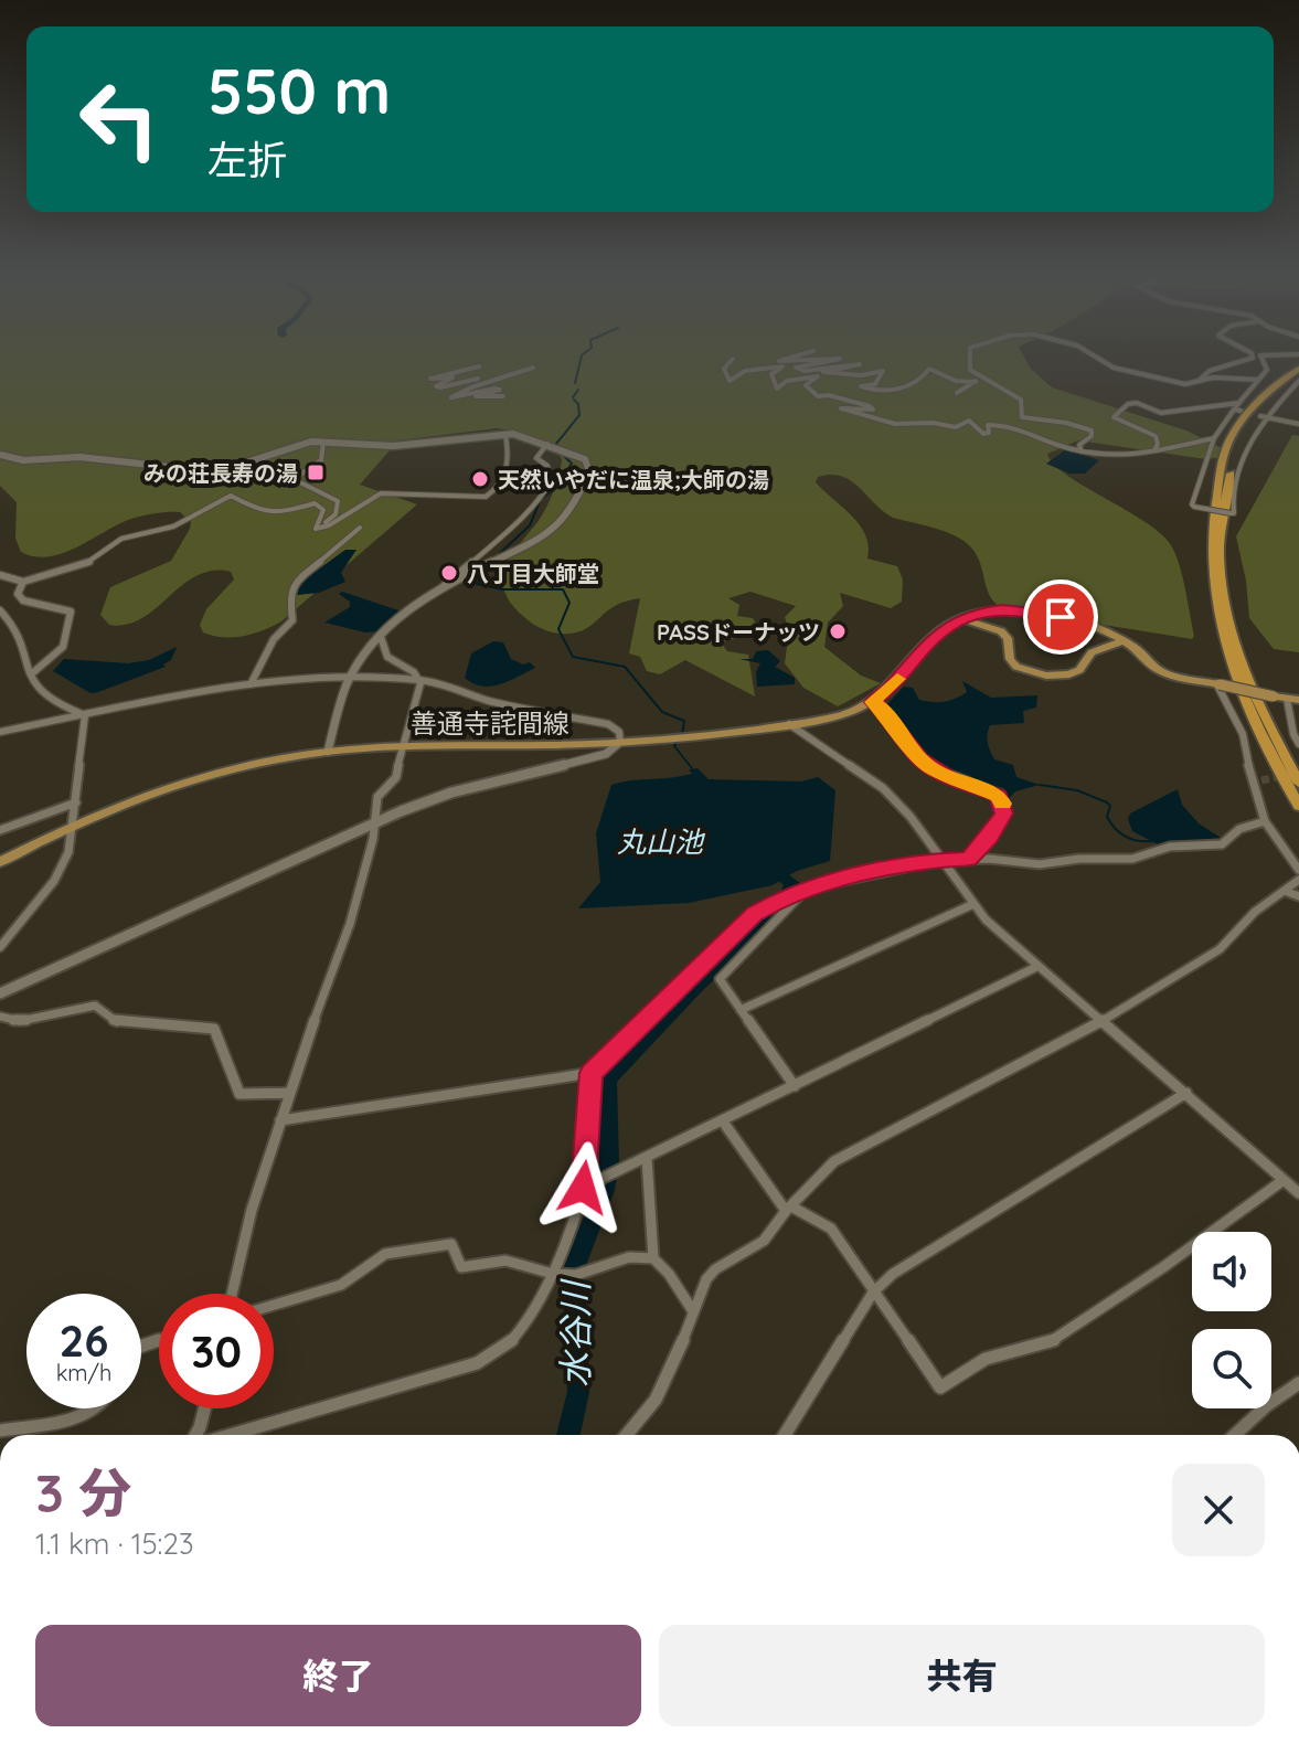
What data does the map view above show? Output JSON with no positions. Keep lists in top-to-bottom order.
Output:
{
  "streets": {
    "main road": ["善通寺詫間線"]
  },
  "water": ["丸山池", "水谷川"],
  "places": {
    "transit": ["みの荘長寿の湯"],
    "other": ["天然いやだに温泉;大師の湯", "八丁目大師堂", "PASSドーナッツ"]
  },
  "page": {
    "turn": ["550 m", "左折"],
    "speed": "26 km/h",
    "limit": "30",
    "heading": ["3 分", "1.1 km · 15:23"],
    "buttons": ["終了", "共有"]
  }
}
